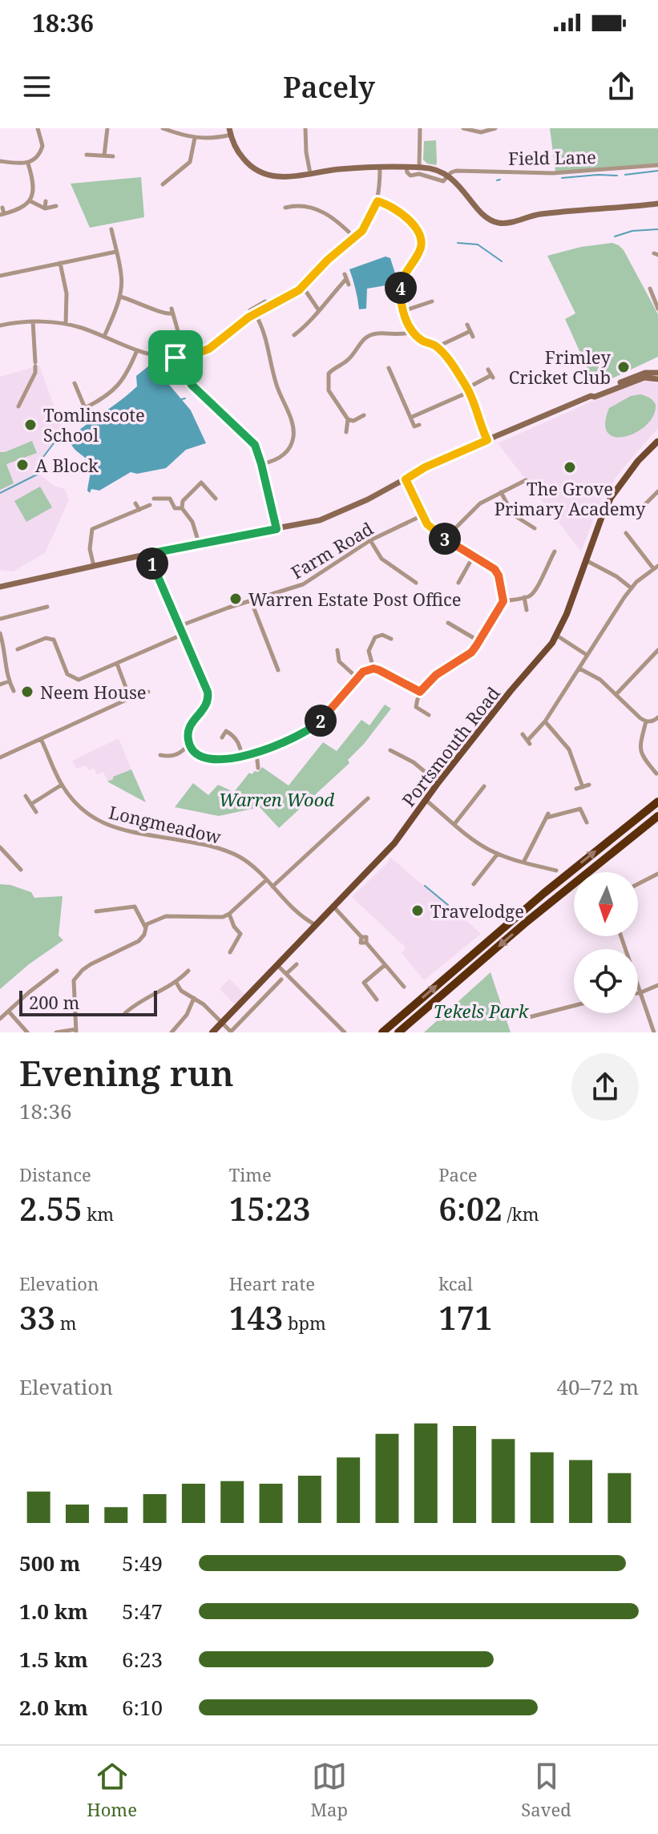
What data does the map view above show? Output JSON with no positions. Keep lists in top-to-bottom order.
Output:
{
  "streets": {
    "main road": ["Field Lane", "Portsmouth Road"],
    "street": ["Farm Road", "Longmeadow"]
  },
  "parks": ["Warren Wood", "Tekels Park"],
  "places": [
    "Frimley Cricket Club",
    "Tomlinscote School",
    "A Block",
    "The Grove Primary Academy",
    "Warren Estate Post Office",
    "Neem House",
    "Travelodge"
  ],
  "scale_bar": "200 m",
  "north": "bottom",
  "page": {
    "status": "18:36",
    "header": "Pacely",
    "pins": [
      "4",
      "3",
      "1",
      "2"
    ],
    "scale": "200 m",
    "heading": ["Evening run", "18:36"],
    "stats": [
      ["Distance", "2.55 km"],
      ["Time", "15:23"],
      ["Pace", "6:02 /km"],
      ["Elevation", "33 m"],
      ["Heart rate", "143 bpm"],
      ["kcal", "171"]
    ],
    "chart": ["Elevation", "40–72 m"],
    "list": [
      {
        "name": "500 m",
        "note": "5:49"
      },
      {
        "name": "1.0 km",
        "note": "5:47"
      },
      {
        "name": "1.5 km",
        "note": "6:23"
      },
      {
        "name": "2.0 km",
        "note": "6:10"
      }
    ],
    "tabs": ["Home", "Map", "Saved"]
  }
}
